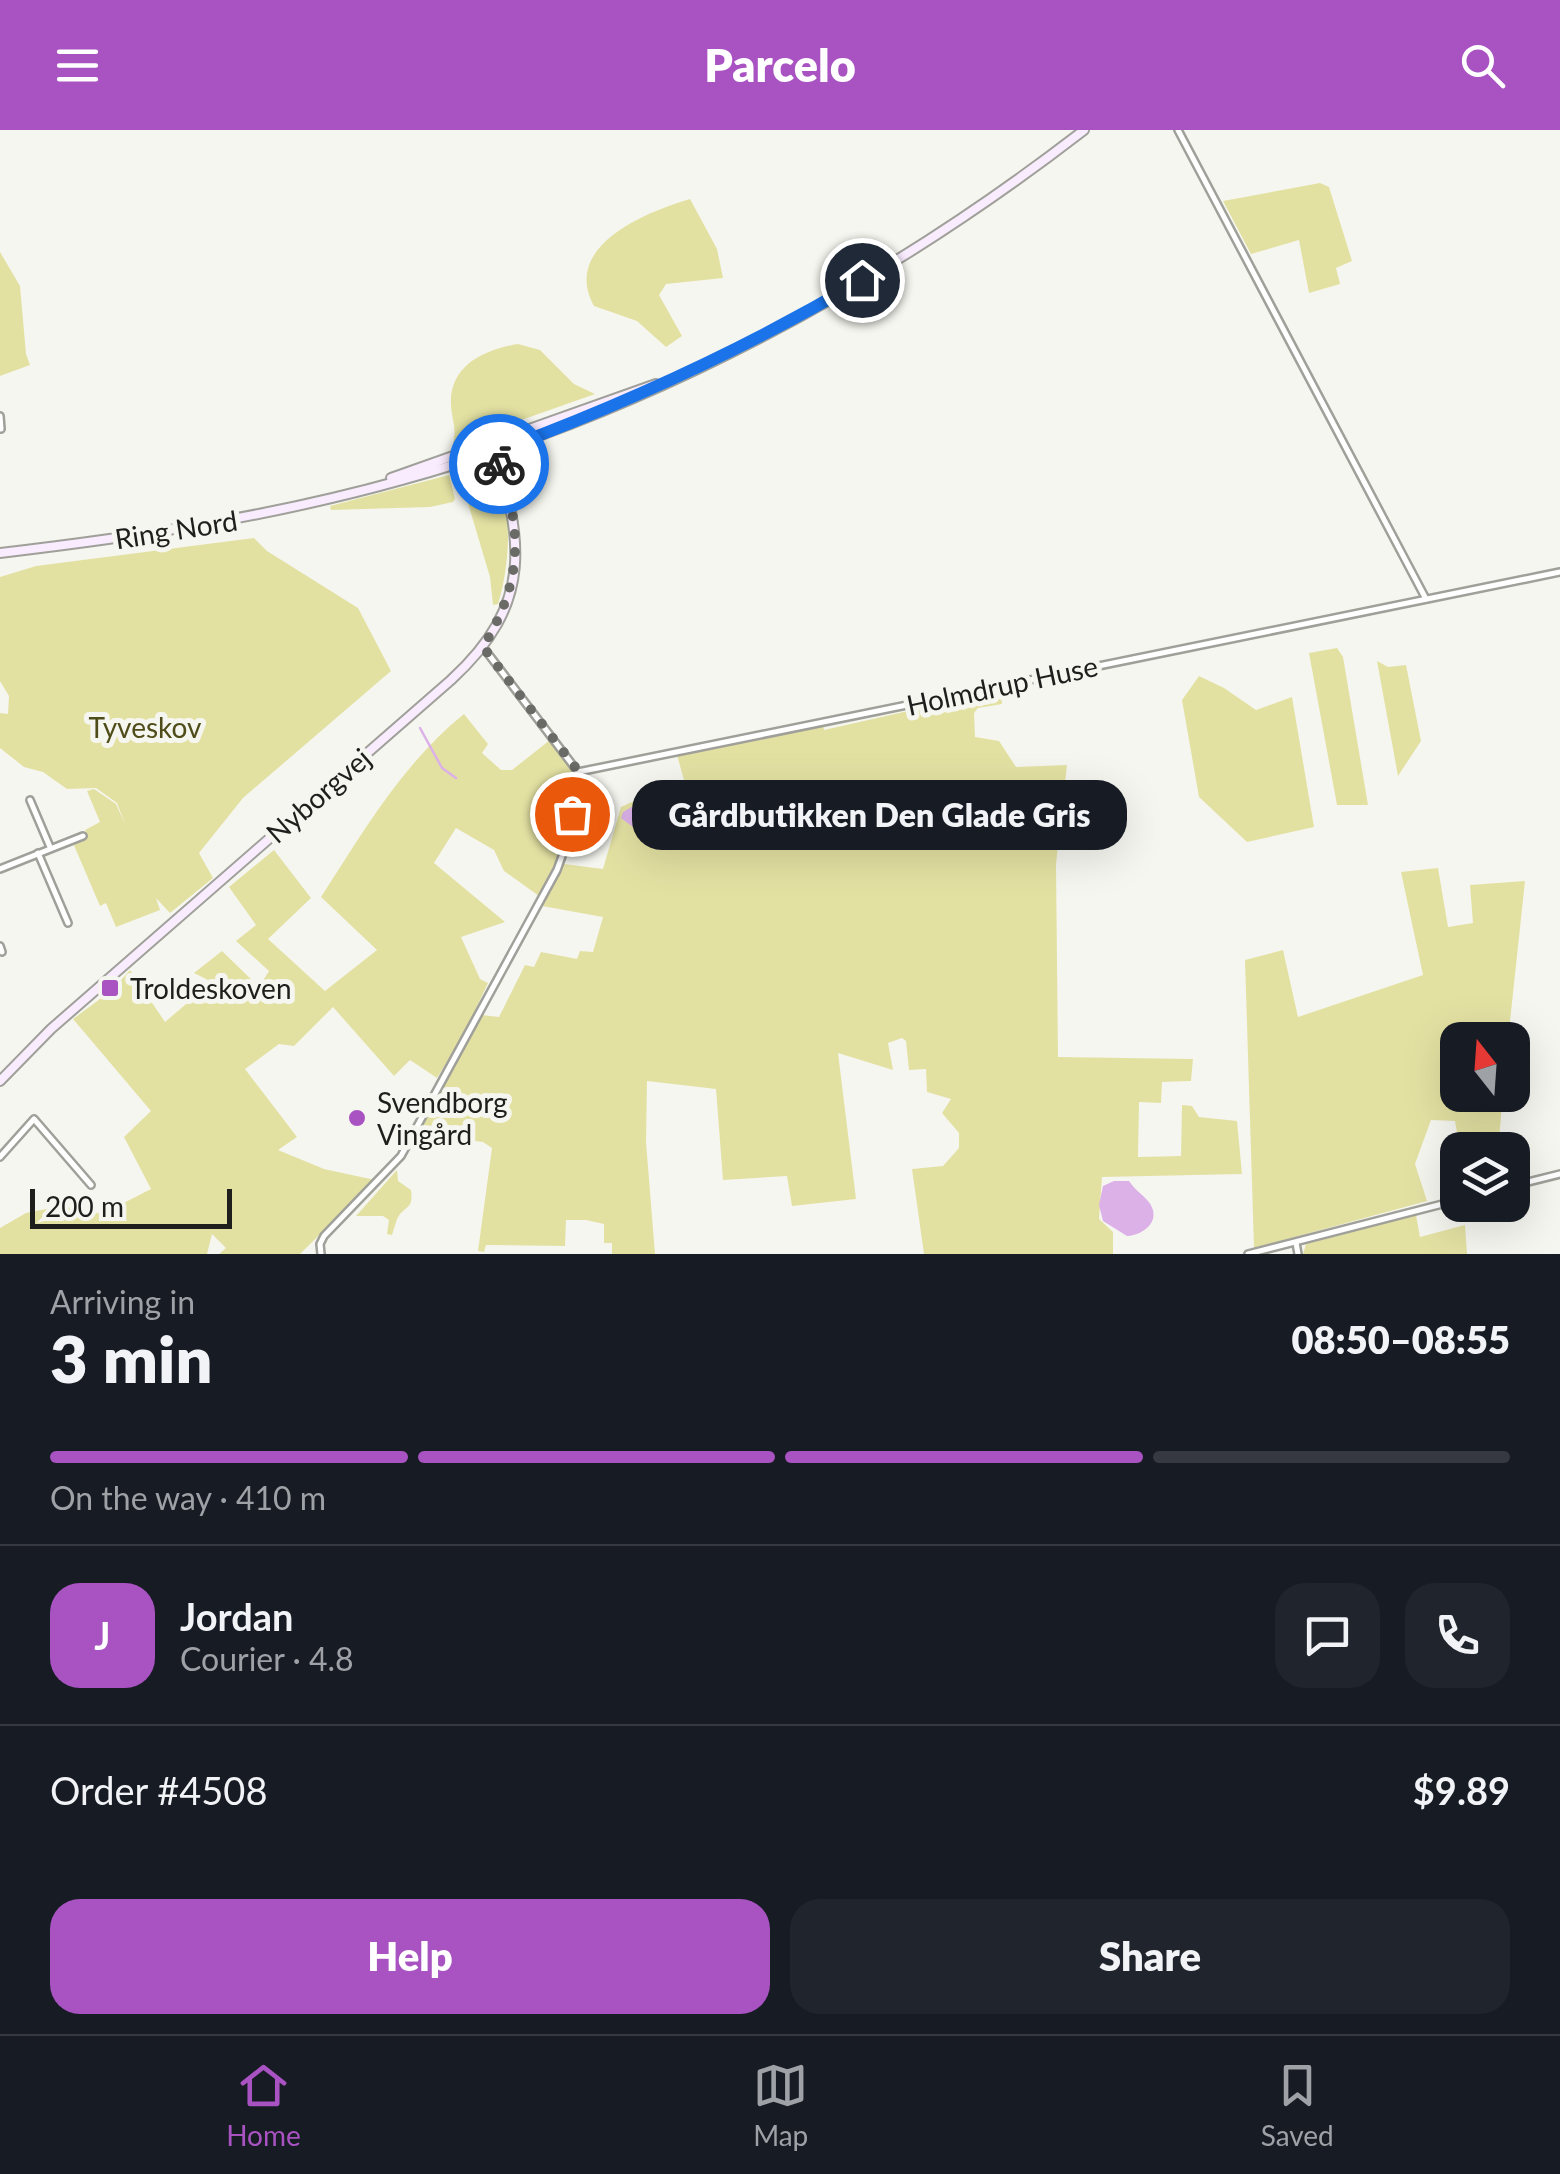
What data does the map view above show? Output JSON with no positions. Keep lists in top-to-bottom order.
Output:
{
  "streets": {
    "main road": ["Ring Nord", "Nyborgvej"],
    "street": ["Holmdrup Huse"]
  },
  "crossings": [
    ["Ring Nord", "Nyborgvej"]
  ],
  "parks": ["Tyveskov"],
  "places": {
    "other": ["Gårdbutikken Den Glade Gris", "Svendborg Vingård"],
    "transit": ["Troldeskoven"]
  },
  "scale_bar": "200 m",
  "north": "top",
  "page": {
    "header": "Parcelo",
    "bubble": "Gårdbutikken Den Glade Gris",
    "scale": "200 m",
    "heading": ["3 min", "Arriving in", "08:50–08:55"],
    "panel": [
      "Jordan",
      "Courier · 4.8",
      "Order #4508",
      "$9.89"
    ],
    "bar": "On the way · 410 m",
    "round": "J",
    "buttons": ["Help", "Share"],
    "tabs": ["Home", "Map", "Saved"]
  }
}
